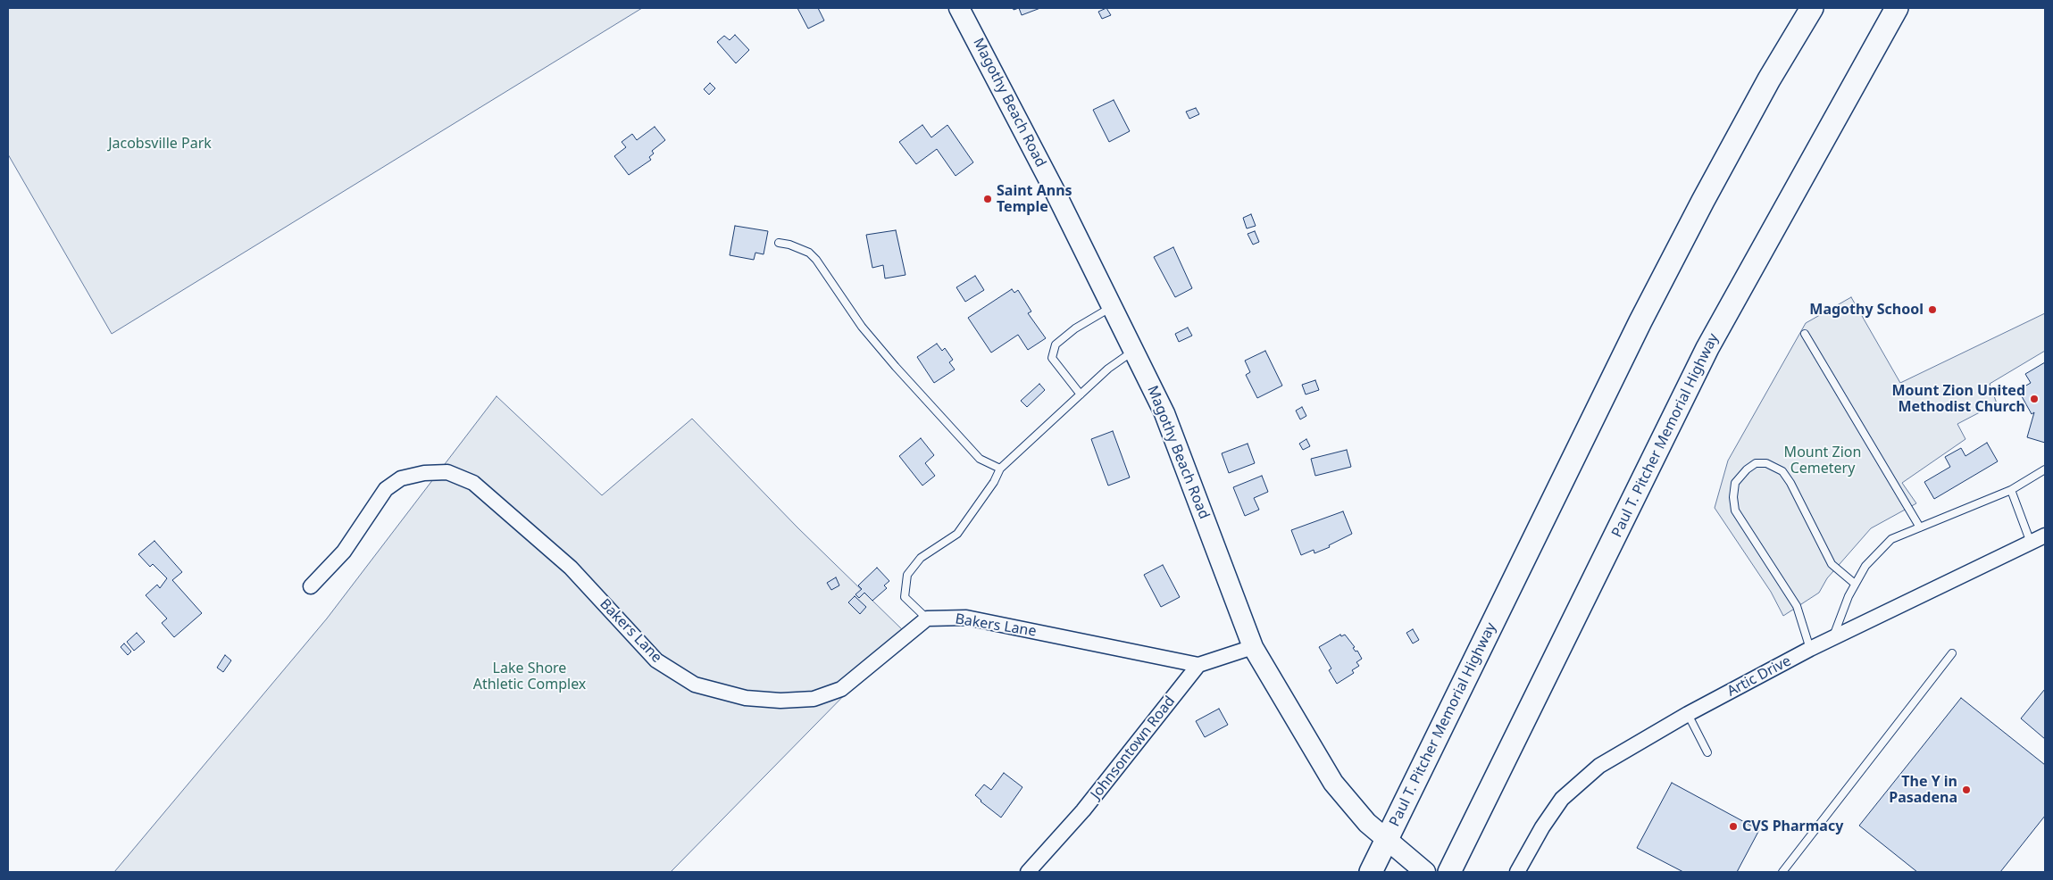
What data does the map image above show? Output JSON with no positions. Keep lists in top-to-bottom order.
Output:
{
  "streets": {
    "main road": ["Paul T. Pitcher Memorial Highway"],
    "street": [
      "Magothy Beach Road",
      "Bakers Lane",
      "Artic Drive",
      "Johnsontown Road"
    ]
  },
  "crossings": [
    ["Magothy Beach Road", "Paul T. Pitcher Memorial Highway"],
    ["Bakers Lane", "Johnsontown Road"]
  ],
  "parks": ["Jacobsville Park", "Mount Zion Cemetery", "Lake Shore Athletic Complex"],
  "places": [
    "Saint Anns Temple",
    "Magothy School",
    "Mount Zion United Methodist Church",
    "The Y in Pasadena",
    "CVS Pharmacy"
  ]
}
